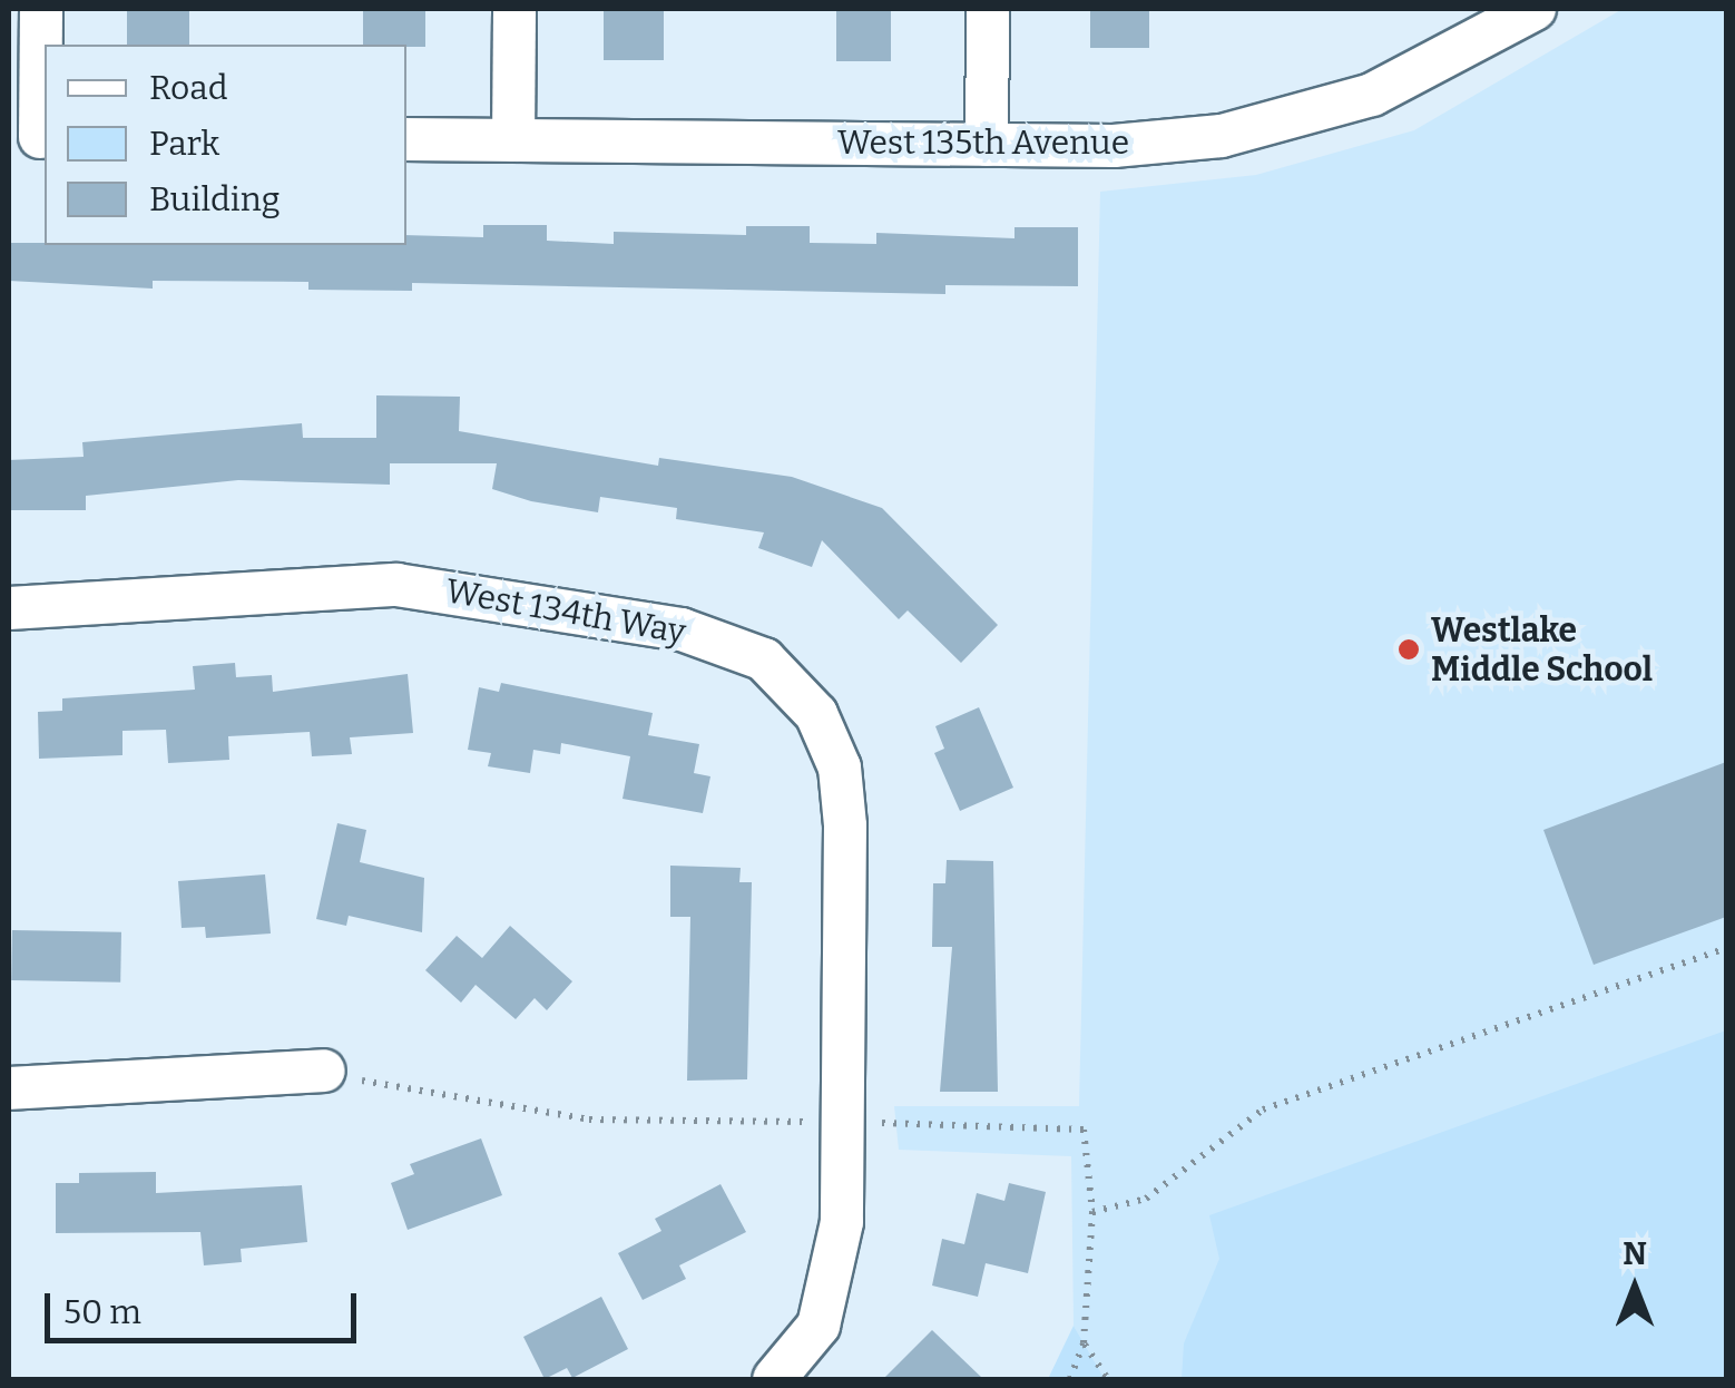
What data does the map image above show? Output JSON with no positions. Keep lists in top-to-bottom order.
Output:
{
  "streets": {
    "street": ["West 135th Avenue", "West 134th Way"]
  },
  "places": ["Westlake Middle School"],
  "legend": ["Road", "Park", "Building"],
  "scale_bar": "50 m",
  "north": "top"
}
